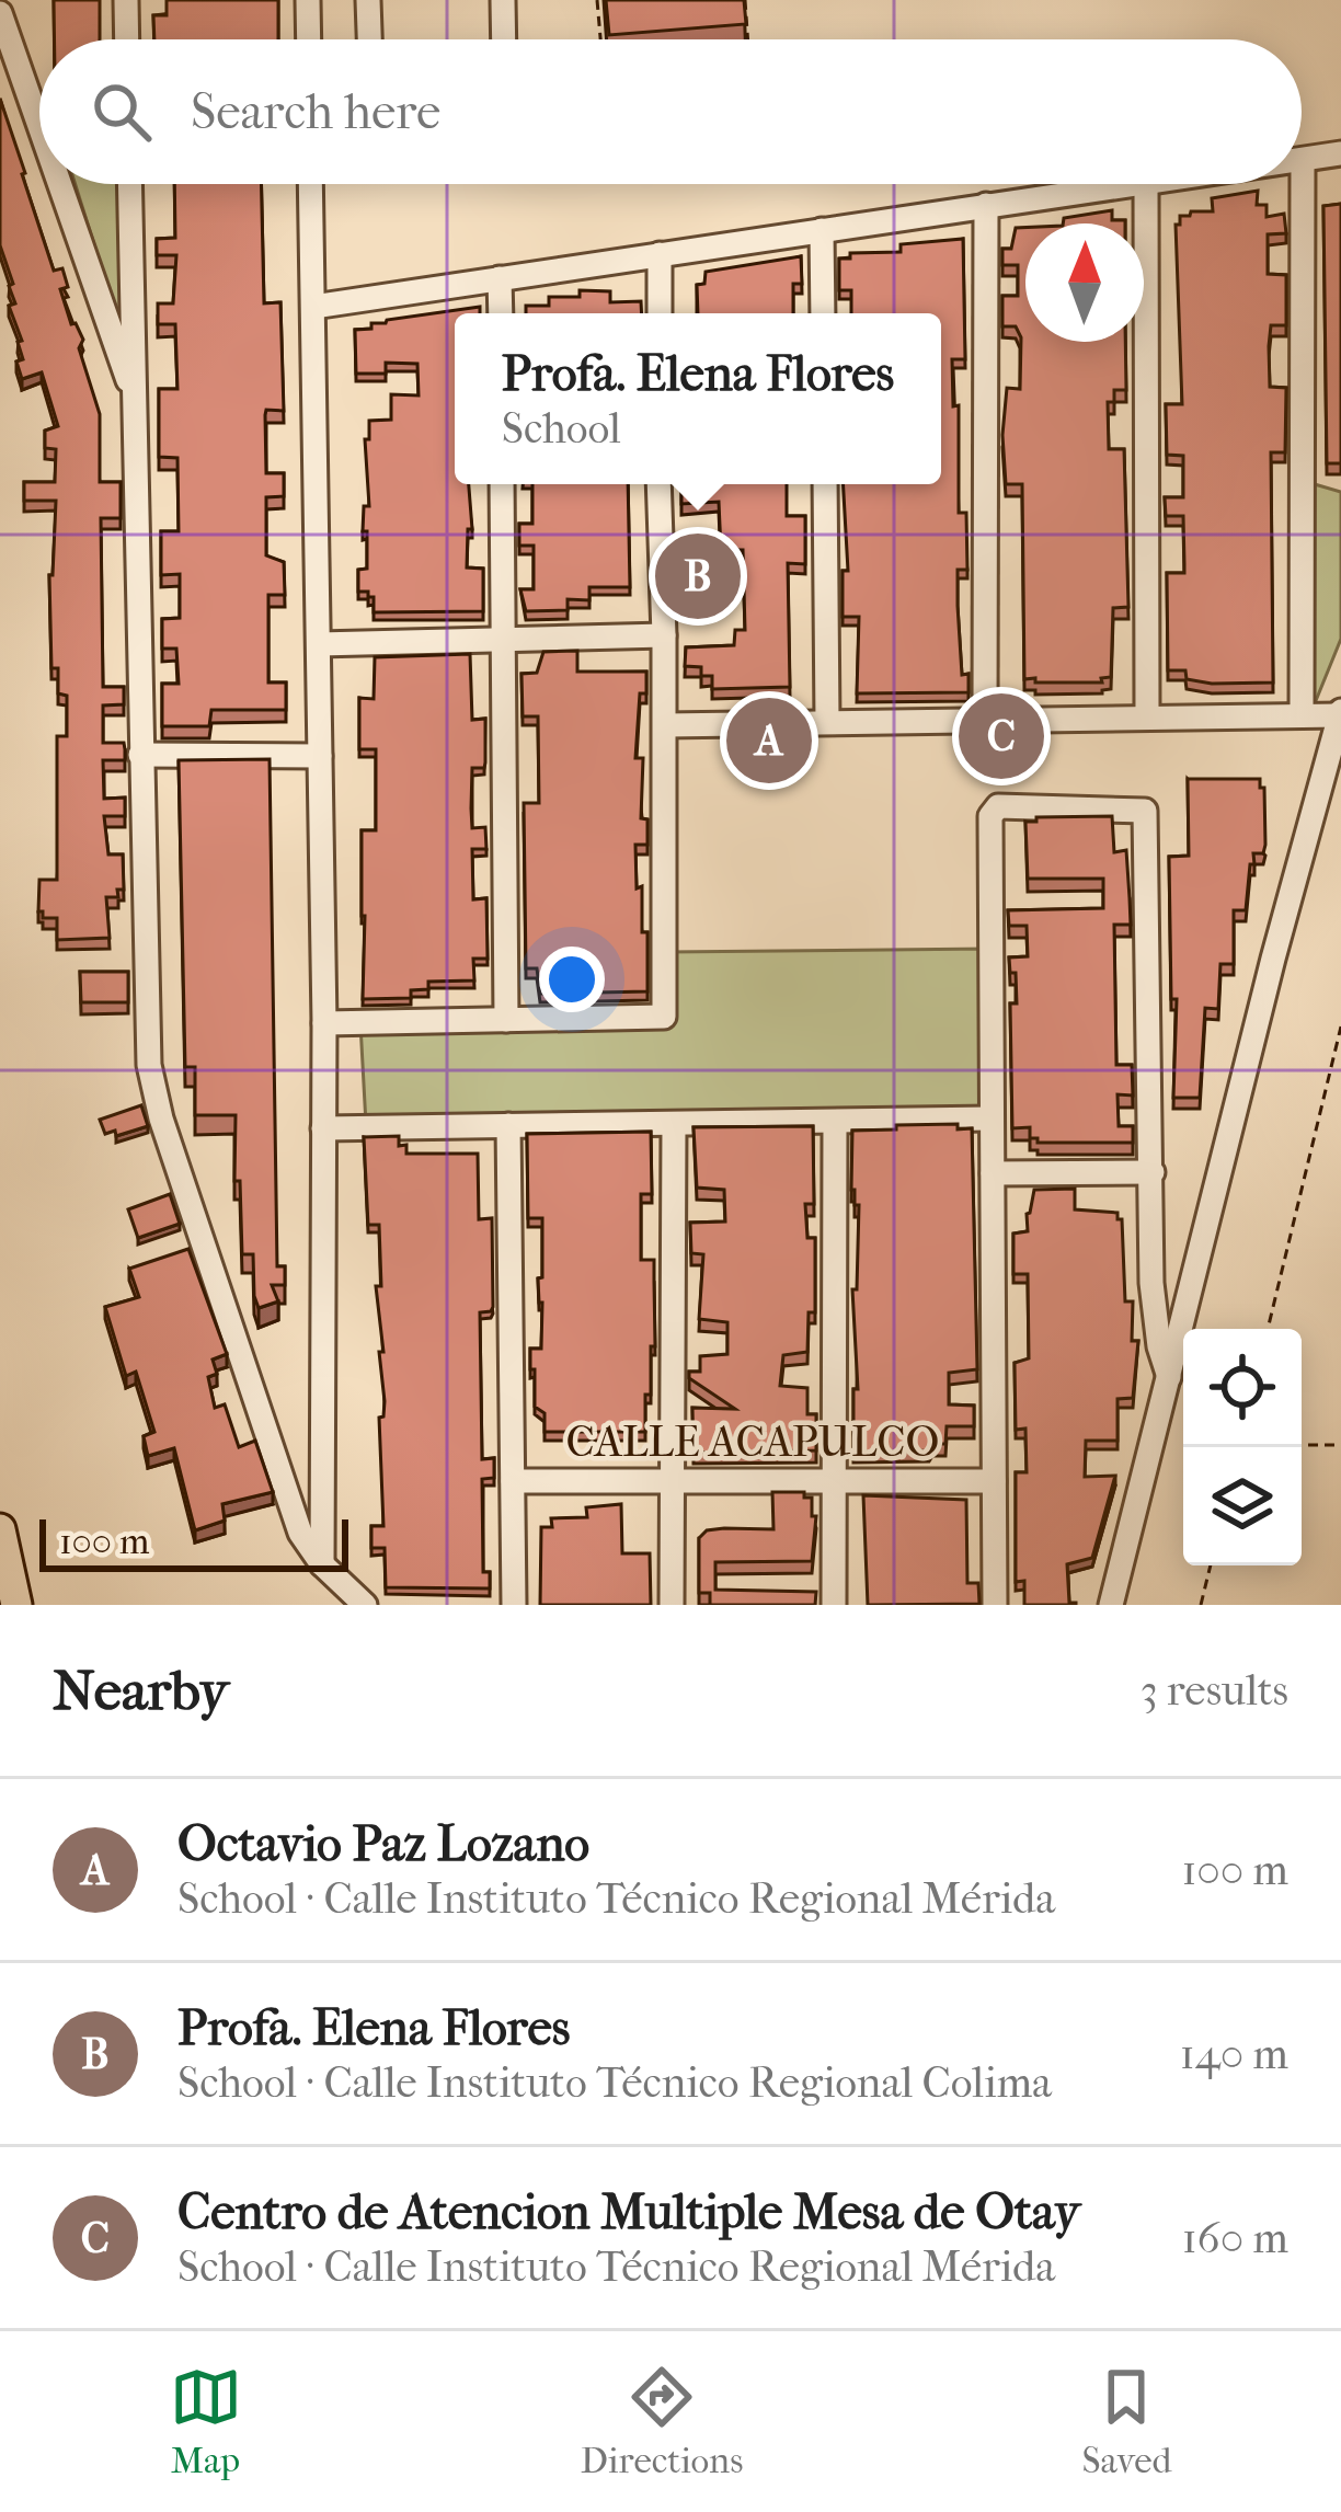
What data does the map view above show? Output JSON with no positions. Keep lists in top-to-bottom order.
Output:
{
  "streets": {
    "street": ["CALLE ACAPULCO"]
  },
  "scale_bar": "100 m",
  "north": "top",
  "page": {
    "search": "Search here",
    "popup": ["Profa. Elena Flores", "School"],
    "pins": ["B", "C", "A"],
    "scale": "100 m",
    "heading": ["Nearby", "3 results"],
    "list": [
      {
        "mark": "A",
        "name": "Octavio Paz Lozano",
        "note": "School · Calle Instituto Técnico Regional Mérida",
        "value": "100 m"
      },
      {
        "mark": "B",
        "name": "Profa. Elena Flores",
        "note": "School · Calle Instituto Técnico Regional Colima",
        "value": "140 m"
      },
      {
        "mark": "C",
        "name": "Centro de Atencion Multiple Mesa de Otay",
        "note": "School · Calle Instituto Técnico Regional Mérida",
        "value": "160 m"
      }
    ],
    "nav": ["Map", "Directions", "Saved"]
  }
}
